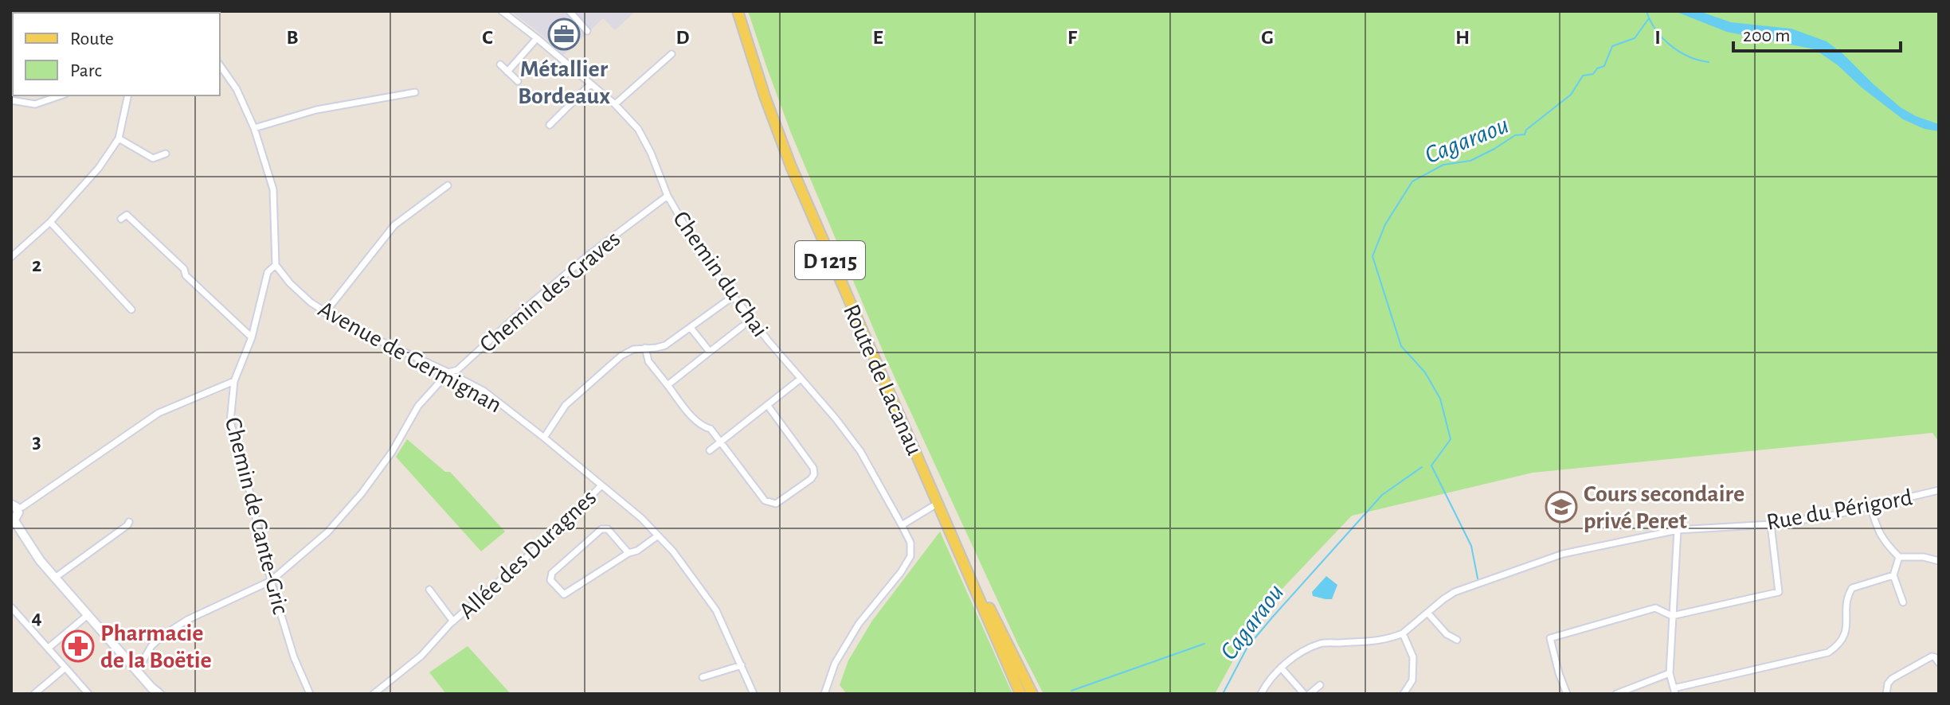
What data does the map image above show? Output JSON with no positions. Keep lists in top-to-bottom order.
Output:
{
  "streets": {
    "main road": ["D 1215", "Route de Lacanau"],
    "street": [
      "Chemin du Chai",
      "Chemin des Graves",
      "Avenue de Germignan",
      "Rue du Périgord",
      "Chemin de Cante-Gric",
      "Allée des Duragnes"
    ]
  },
  "crossings": [
    ["Chemin du Chai", "Chemin des Graves"],
    ["Chemin des Graves", "Avenue de Germignan"],
    ["Chemin des Graves", "Chemin de Cante-Gric"],
    ["Avenue de Germignan", "Chemin de Cante-Gric"],
    ["Avenue de Germignan", "Allée des Duragnes"]
  ],
  "water": ["Cagaraou"],
  "places": {
    "office": ["Métallier Bordeaux"],
    "school or university": ["Cours secondaire privé Peret"],
    "pharmacy": ["Pharmacie de la Boëtie"]
  },
  "legend": ["Route", "Parc"],
  "scale_bar": "200 m",
  "grid": {
    "columns": [
      "B",
      "C",
      "D",
      "E",
      "F",
      "G",
      "H",
      "I"
    ],
    "rows": ["2", "3", "4"]
  }
}
